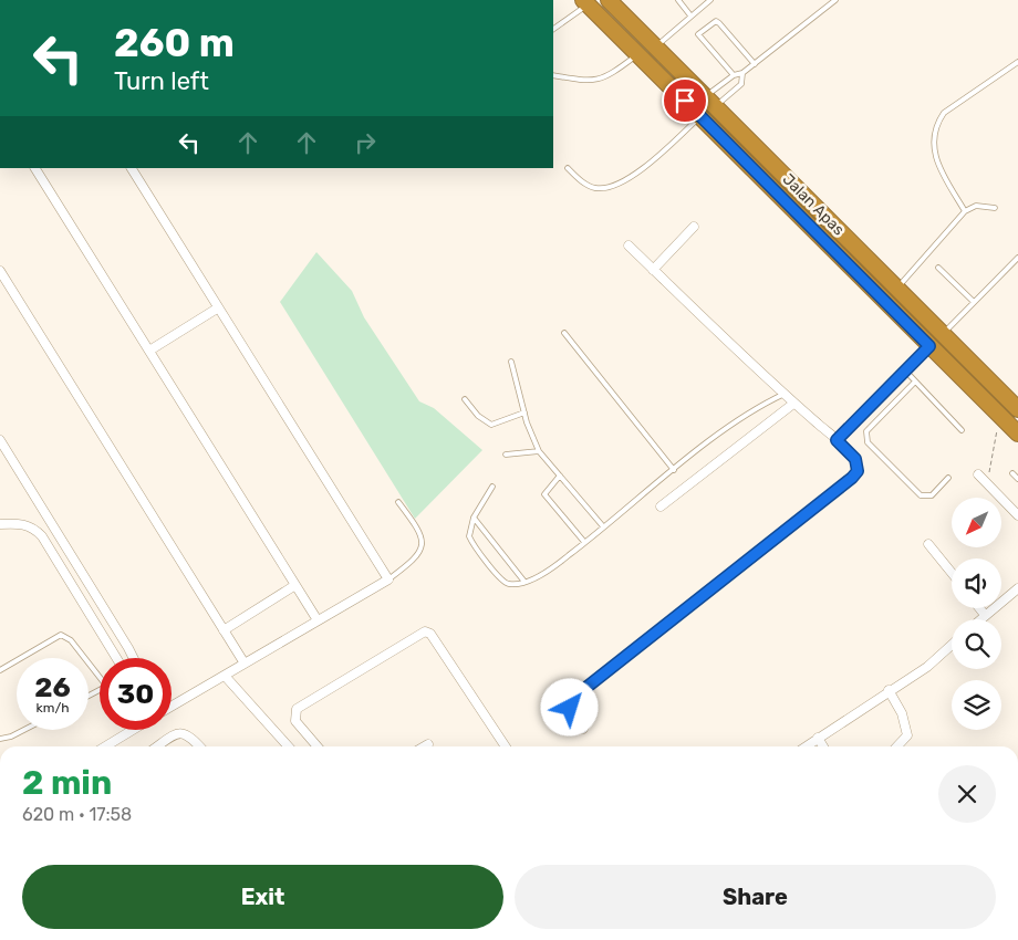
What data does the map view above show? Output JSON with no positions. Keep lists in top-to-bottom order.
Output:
{
  "streets": {
    "highway": ["Jalan Apas"]
  },
  "north": "bottom left",
  "page": {
    "turn": ["260 m", "Turn left"],
    "speed": "26 km/h",
    "limit": "30",
    "heading": ["2 min", "620 m · 17:58"],
    "buttons": ["Exit", "Share"]
  }
}
